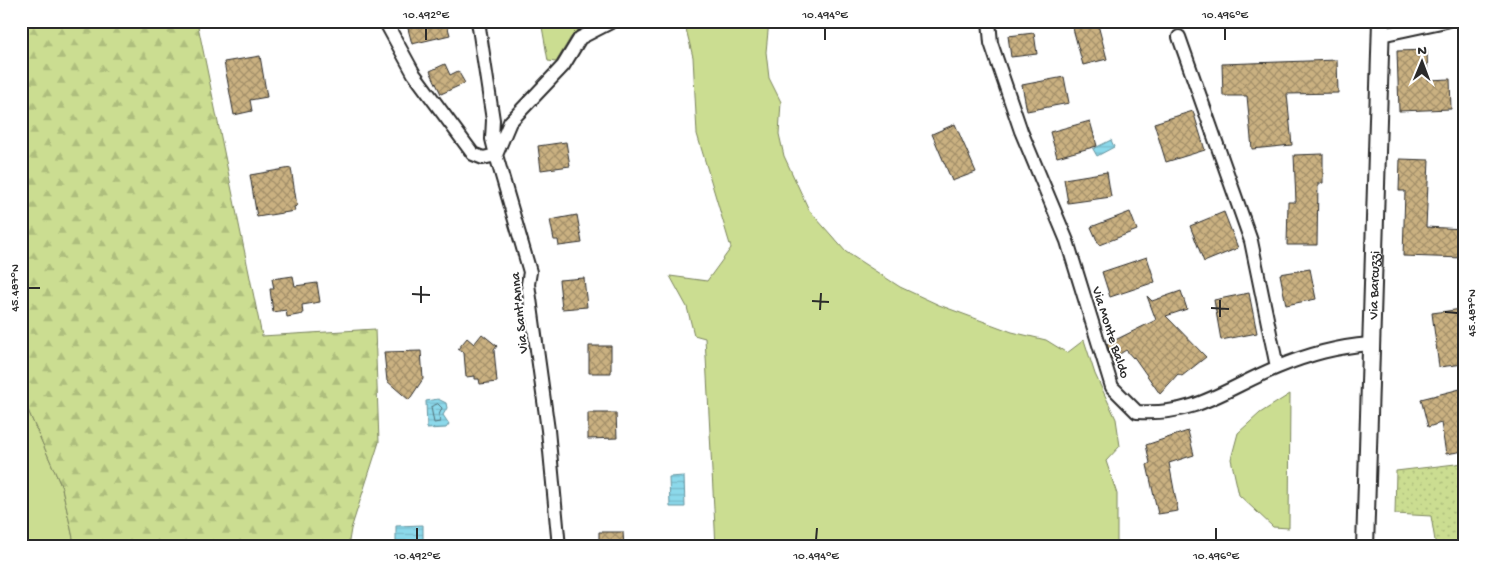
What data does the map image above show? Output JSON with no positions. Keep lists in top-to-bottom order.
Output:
{
  "streets": {
    "street": ["Via Barcuzzi", "Via Sant'Anna", "Via Monte Baldo"]
  },
  "crossings": [
    ["Via Barcuzzi", "Via Monte Baldo"]
  ],
  "north": "top",
  "coordinates": [
    "10.492°E",
    "10.494°E",
    "10.496°E",
    "45.487°N"
  ]
}
